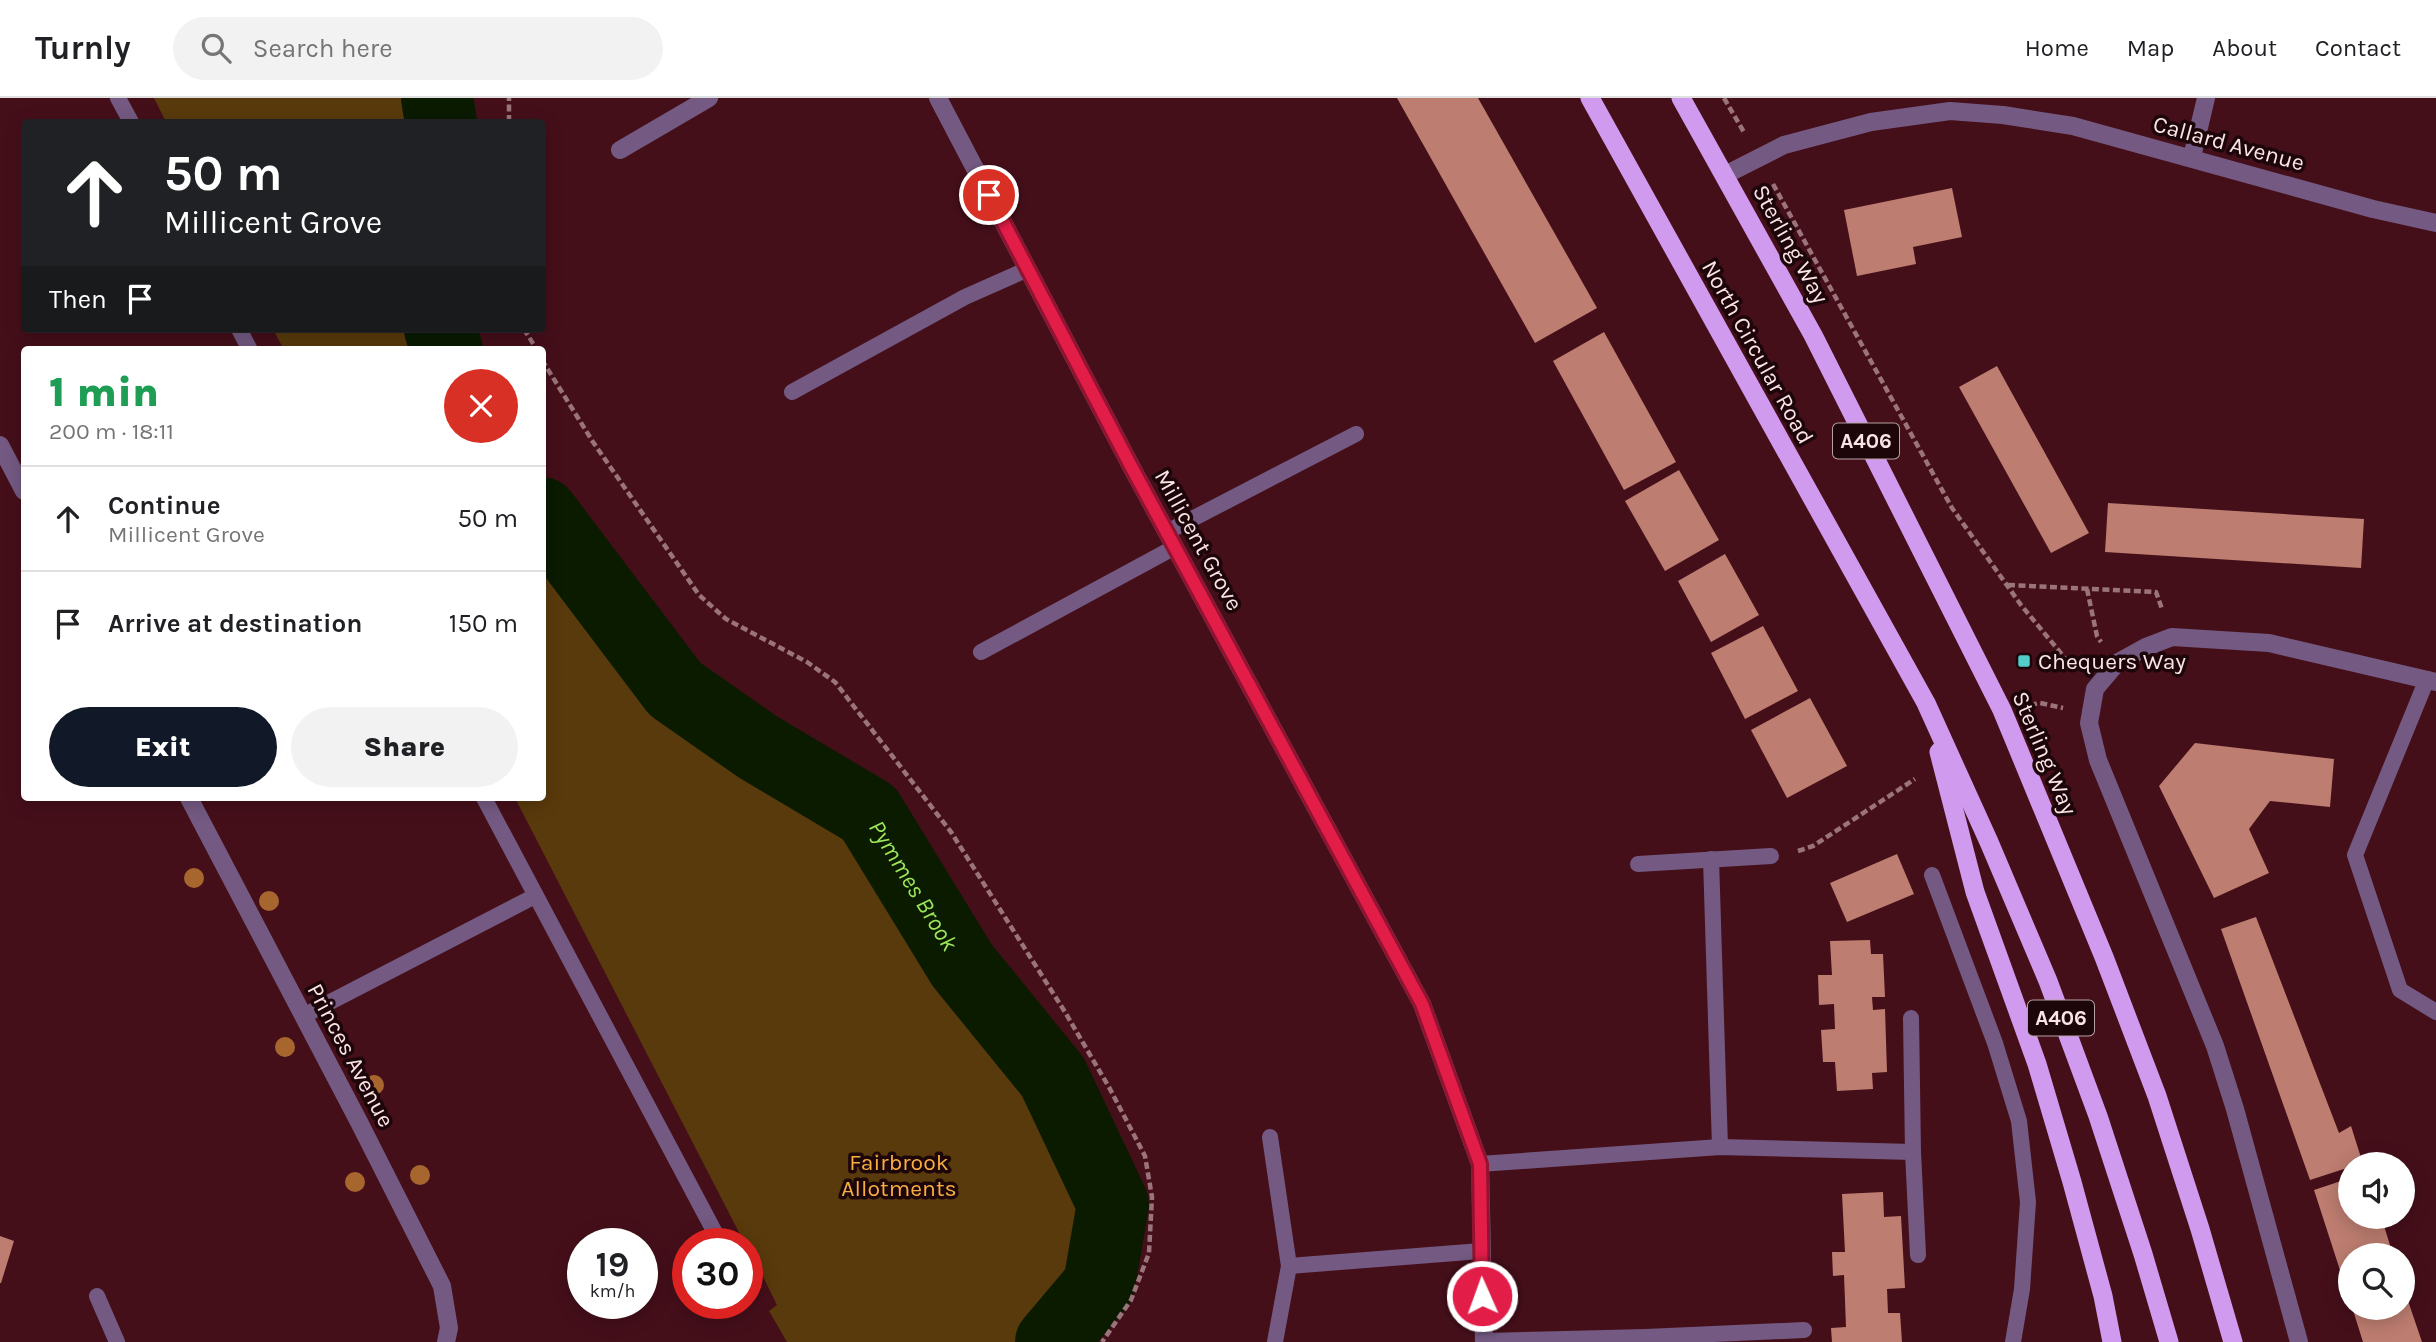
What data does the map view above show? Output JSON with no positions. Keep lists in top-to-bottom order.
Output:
{
  "streets": {
    "highway": ["Sterling Way", "North Circular Road", "A406"],
    "street": ["Callard Avenue", "Millicent Grove", "Princes Avenue"]
  },
  "crossings": [
    ["Callard Avenue", "Sterling Way"],
    ["Callard Avenue", "A406"],
    ["Sterling Way", "A406"],
    ["North Circular Road", "A406"]
  ],
  "water": ["Pymmes Brook"],
  "parks": ["Fairbrook Allotments"],
  "places": {
    "transit": ["Chequers Way"]
  },
  "page": {
    "header": "Turnly",
    "search": "Search here",
    "nav": [
      "Home",
      "Map",
      "About",
      "Contact"
    ],
    "turn": ["50 m", "Millicent Grove"],
    "then": "Then",
    "heading": ["1 min", "200 m · 18:11"],
    "list": [
      {
        "name": "Continue",
        "note": "Millicent Grove",
        "value": "50 m"
      },
      {
        "name": "Arrive at destination",
        "value": "150 m"
      }
    ],
    "buttons": ["Exit", "Share"],
    "speed": "19 km/h",
    "limit": "30"
  }
}
